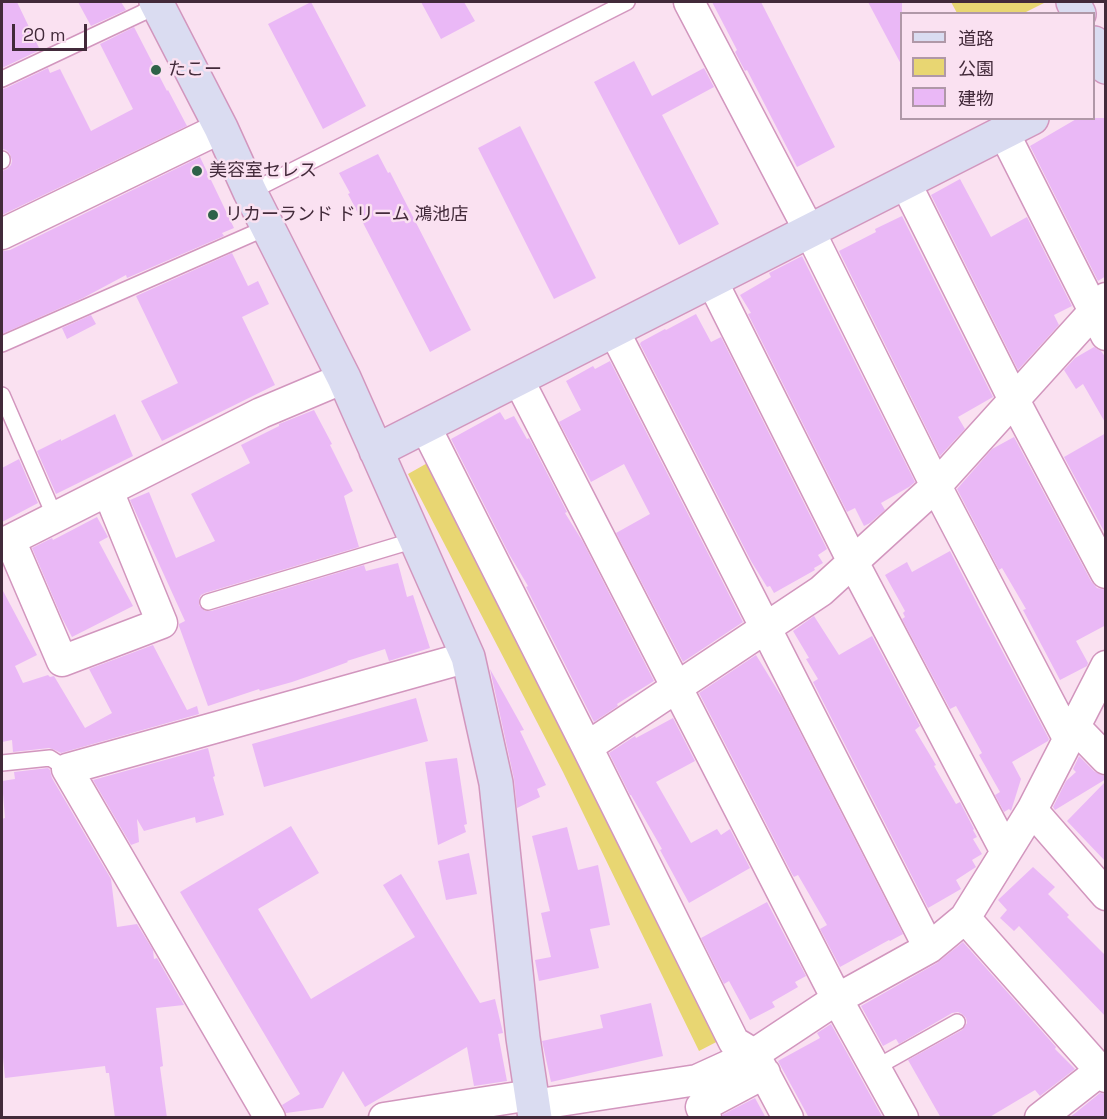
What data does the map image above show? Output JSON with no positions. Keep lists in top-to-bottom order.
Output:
{
  "places": ["たこー", "美容室セレス", "リカーランド ドリーム 鴻池店"],
  "legend": ["道路", "公園", "建物"],
  "scale_bar": "20 m"
}
